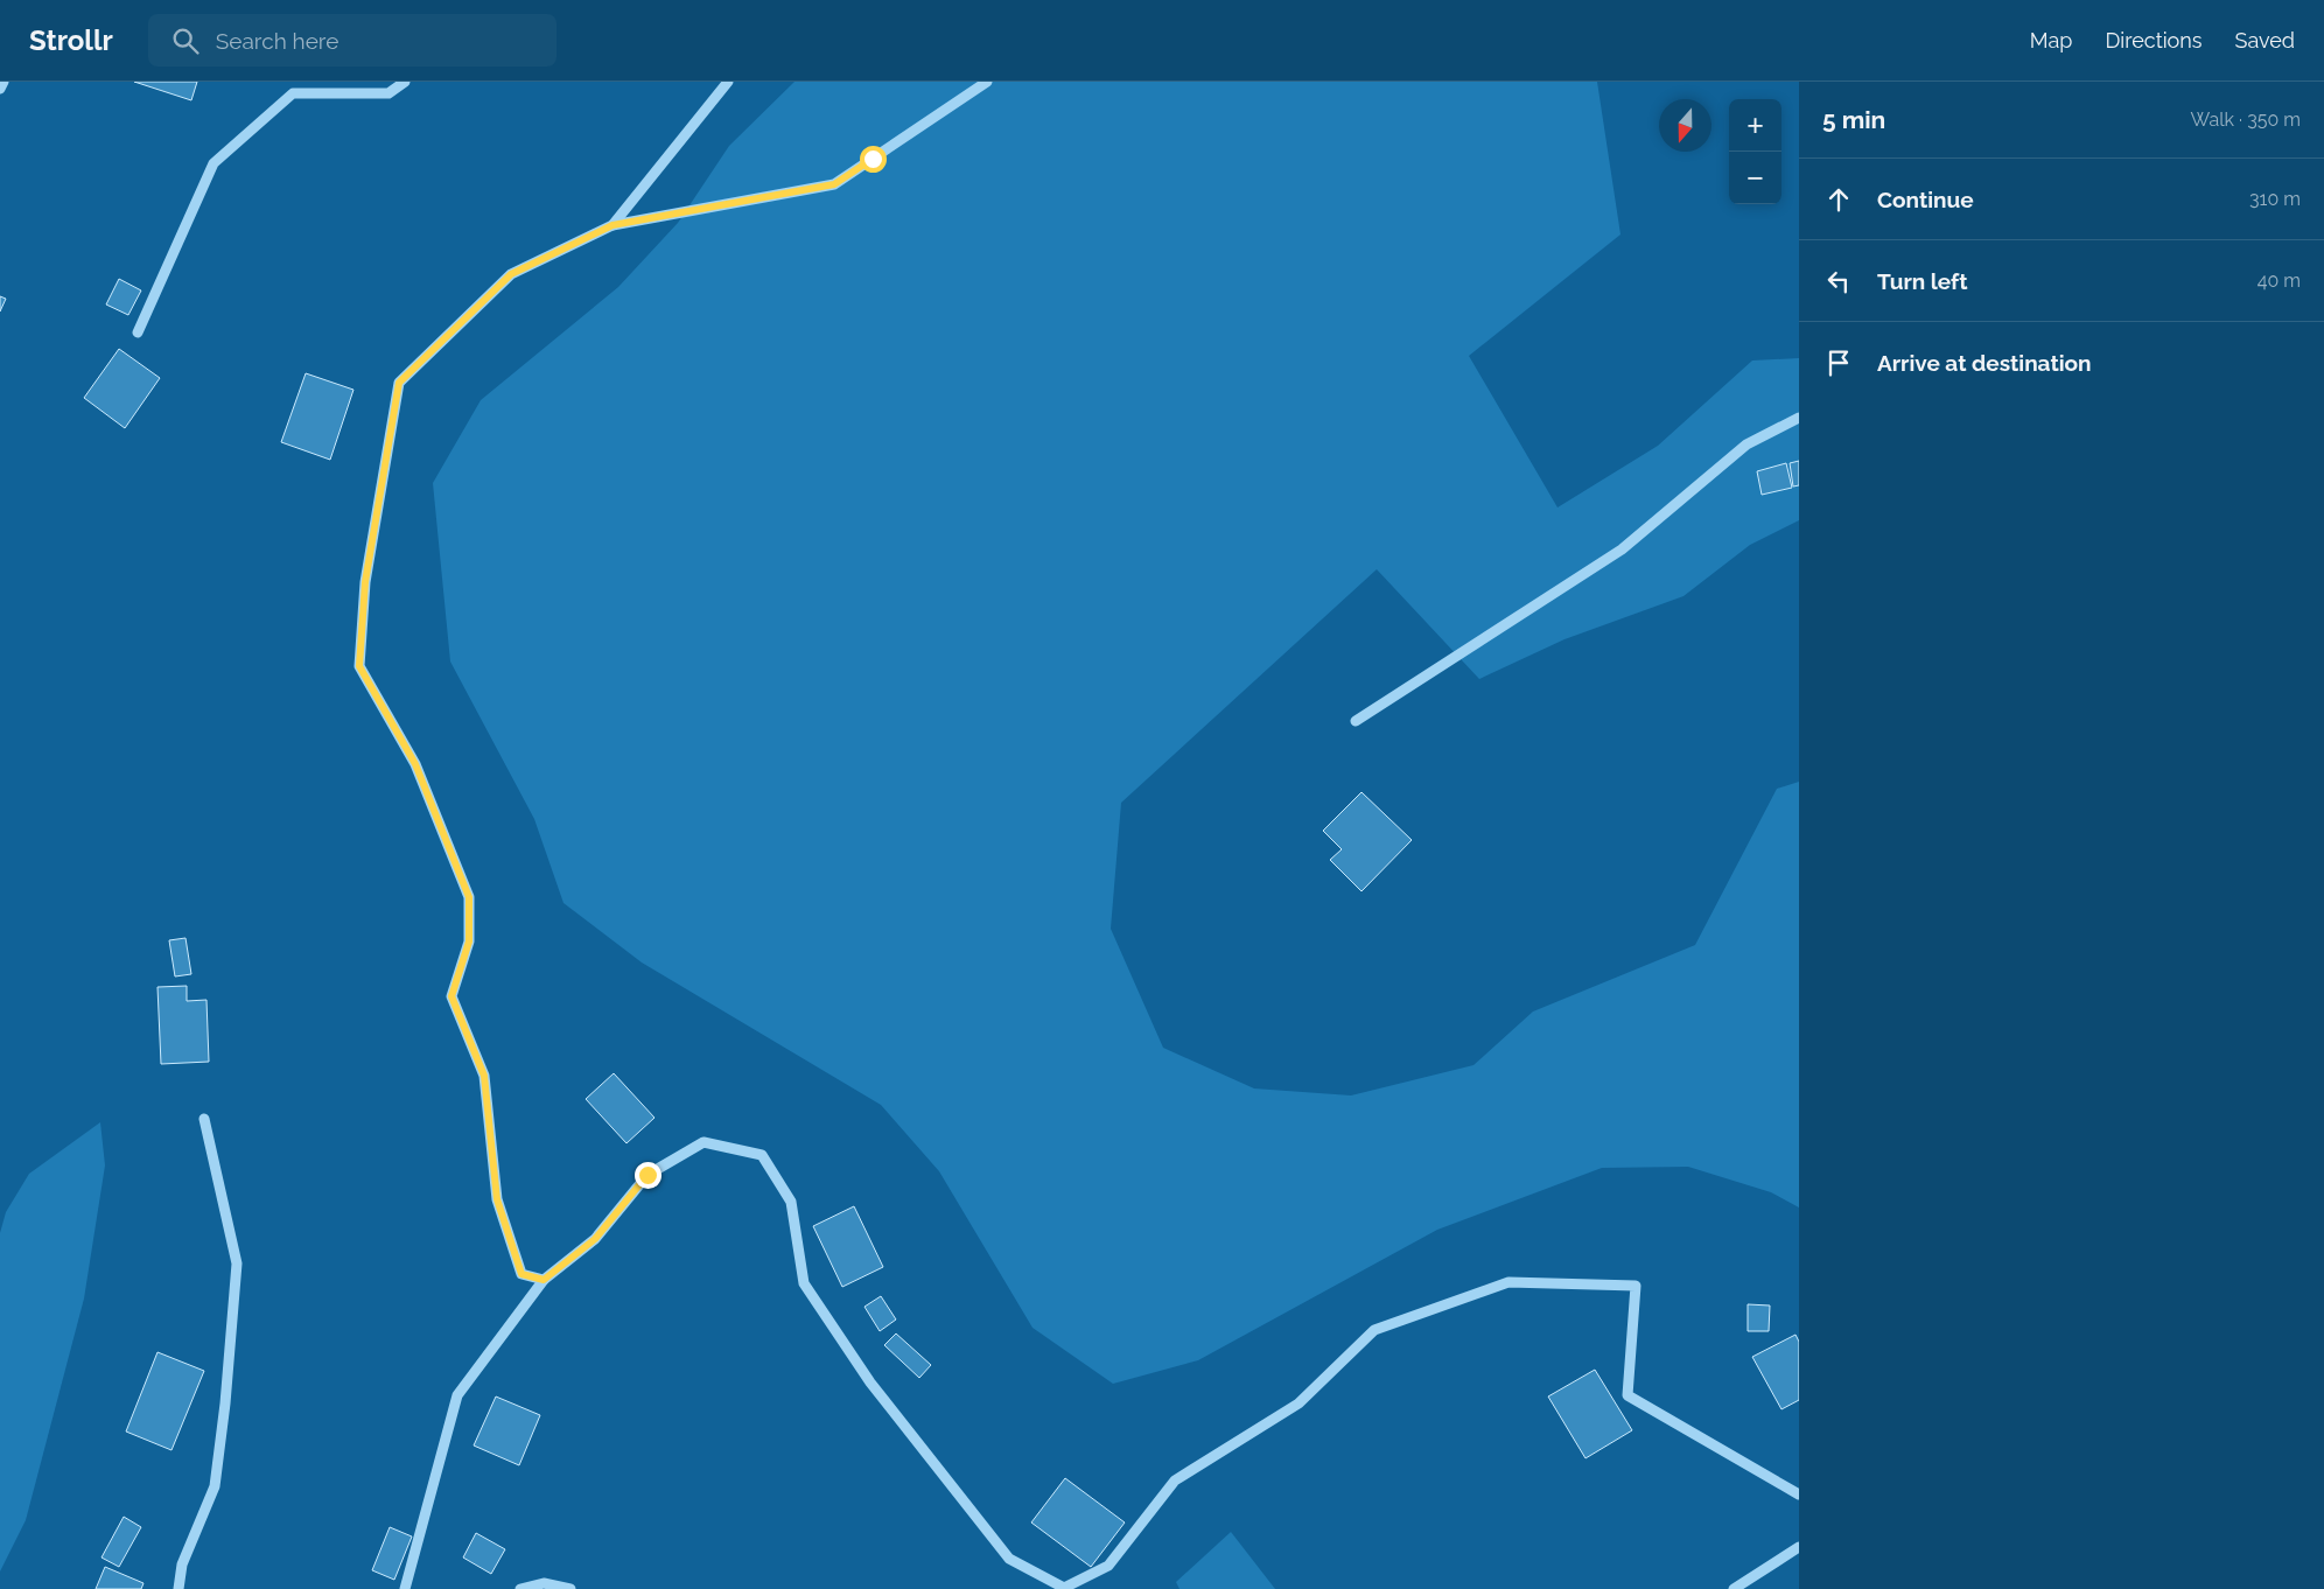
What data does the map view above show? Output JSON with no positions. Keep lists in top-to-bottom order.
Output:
{
  "north": "bottom",
  "page": {
    "header": "Strollr",
    "search": "Search here",
    "nav": ["Map", "Directions", "Saved"],
    "heading": ["5 min", "Walk · 350 m"],
    "map_buttons": ["+", "−"],
    "list": [
      ["Continue", "310 m"],
      ["Turn left", "40 m"],
      "Arrive at destination"
    ]
  }
}
